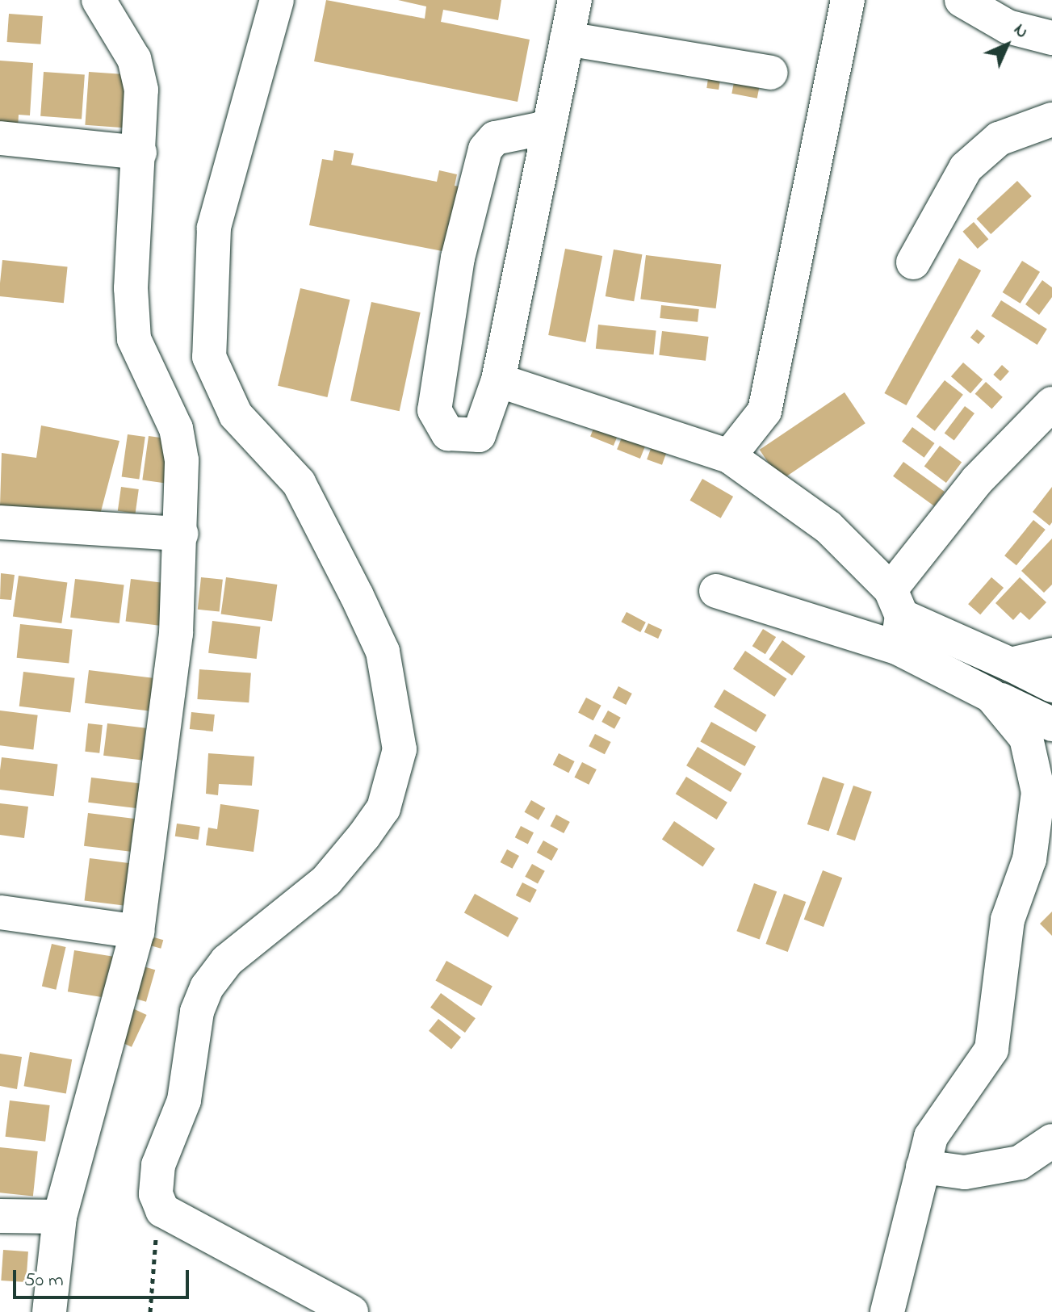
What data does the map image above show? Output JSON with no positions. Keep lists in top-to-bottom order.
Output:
{
  "scale_bar": "50 m",
  "north": "top right"
}
